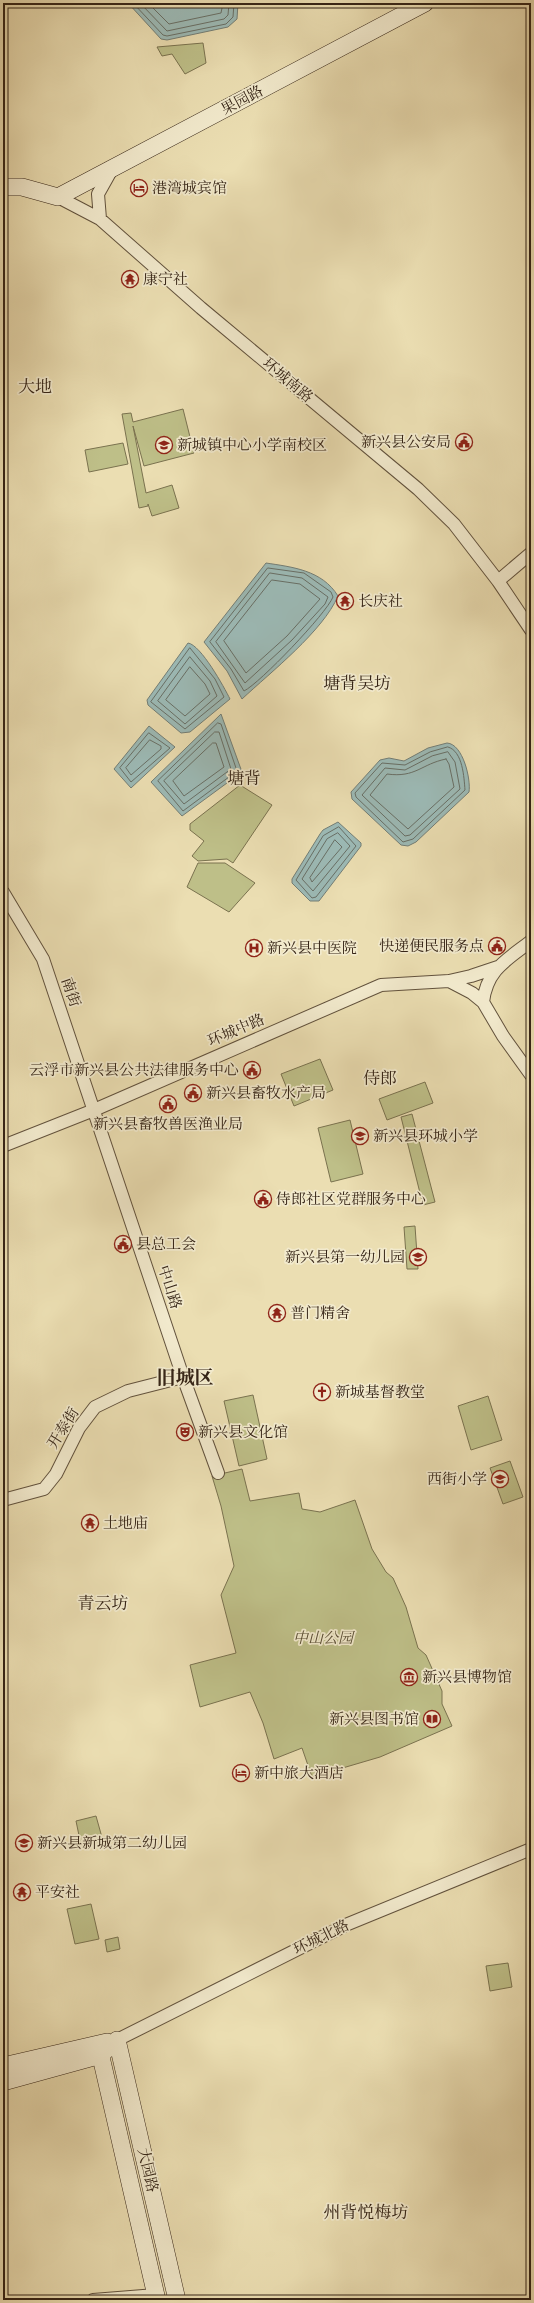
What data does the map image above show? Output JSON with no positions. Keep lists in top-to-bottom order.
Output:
{
  "streets": {
    "street": [
      "果园路",
      "环城南路",
      "南街",
      "环城中路",
      "中山路",
      "开泰街",
      "环城北路",
      "大园路"
    ]
  },
  "crossings": [
    ["果园路", "环城南路"],
    ["南街", "环城中路"],
    ["南街", "中山路"],
    ["环城中路", "中山路"],
    ["中山路", "开泰街"],
    ["环城北路", "大园路"]
  ],
  "districts": [
    "大地",
    "塘背吴坊",
    "塘背",
    "侍郎",
    "旧城区",
    "青云坊",
    "州背悦梅坊"
  ],
  "parks": ["中山公园"],
  "places": {
    "hotel": ["港湾城宾馆", "新中旅大酒店"],
    "temple": [
      "康宁社",
      "长庆社",
      "普门精舍",
      "土地庙",
      "平安社"
    ],
    "public building": [
      "新兴县公安局",
      "快递便民服务点",
      "云浮市新兴县公共法律服务中心",
      "新兴县畜牧水产局",
      "新兴县畜牧兽医渔业局",
      "侍郎社区党群服务中心",
      "县总工会"
    ],
    "school or university": [
      "新城镇中心小学南校区",
      "新兴县环城小学",
      "新兴县第一幼儿园",
      "西街小学",
      "新兴县新城第二幼儿园"
    ],
    "hospital": ["新兴县中医院"],
    "church": ["新城基督教堂"],
    "theatre": ["新兴县文化馆"],
    "museum": ["新兴县博物馆"],
    "library": ["新兴县图书馆"]
  }
}
